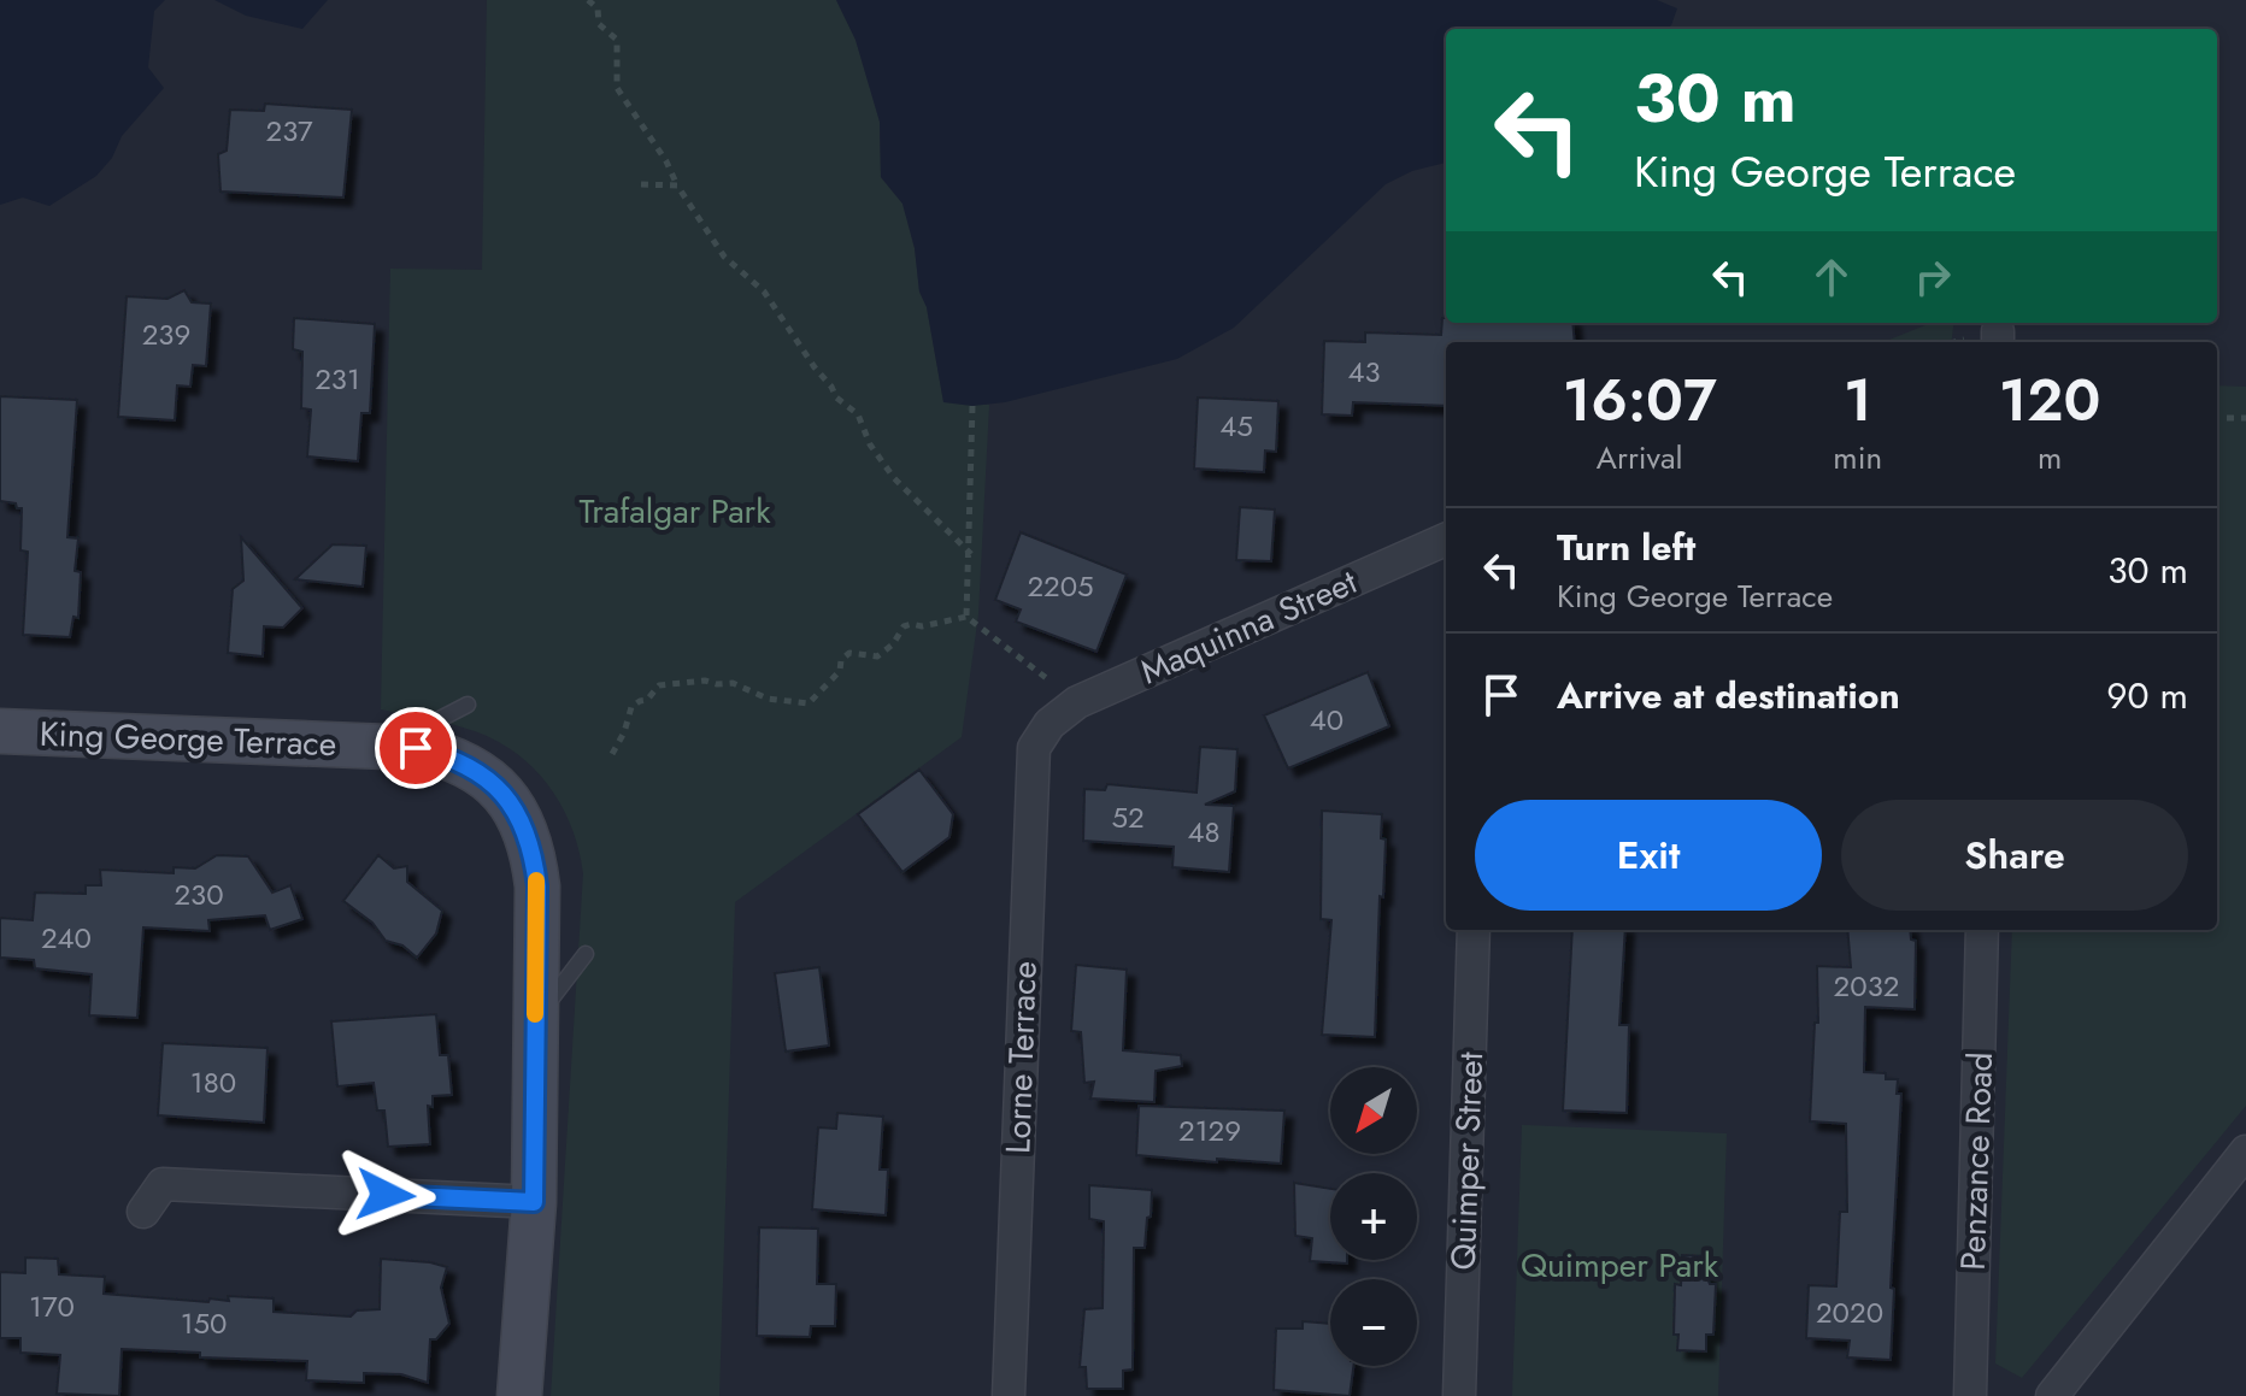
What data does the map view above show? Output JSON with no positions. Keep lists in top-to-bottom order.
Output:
{
  "streets": {
    "main road": ["King George Terrace"],
    "street": [
      "Maquinna Street",
      "Lorne Terrace",
      "Quimper Street",
      "Penzance Road"
    ]
  },
  "crossings": [
    ["Maquinna Street", "Lorne Terrace"]
  ],
  "parks": ["Trafalgar Park", "Quimper Park"],
  "house_numbers": [
    "237",
    "239",
    "43",
    "231",
    "45",
    "2205",
    "40",
    "52",
    "48",
    "230",
    "240",
    "2032",
    "180",
    "2129",
    "170",
    "2020",
    "150"
  ],
  "north": "bottom left",
  "page": {
    "turn": ["30 m", "King George Terrace"],
    "eta": [
      "16:07",
      "Arrival",
      "1",
      "min",
      "120",
      "m"
    ],
    "list": [
      {
        "name": "Turn left",
        "note": "King George Terrace",
        "value": "30 m"
      },
      {
        "name": "Arrive at destination",
        "value": "90 m"
      }
    ],
    "buttons": ["Exit", "Share"],
    "map_buttons": ["+", "−"]
  }
}
